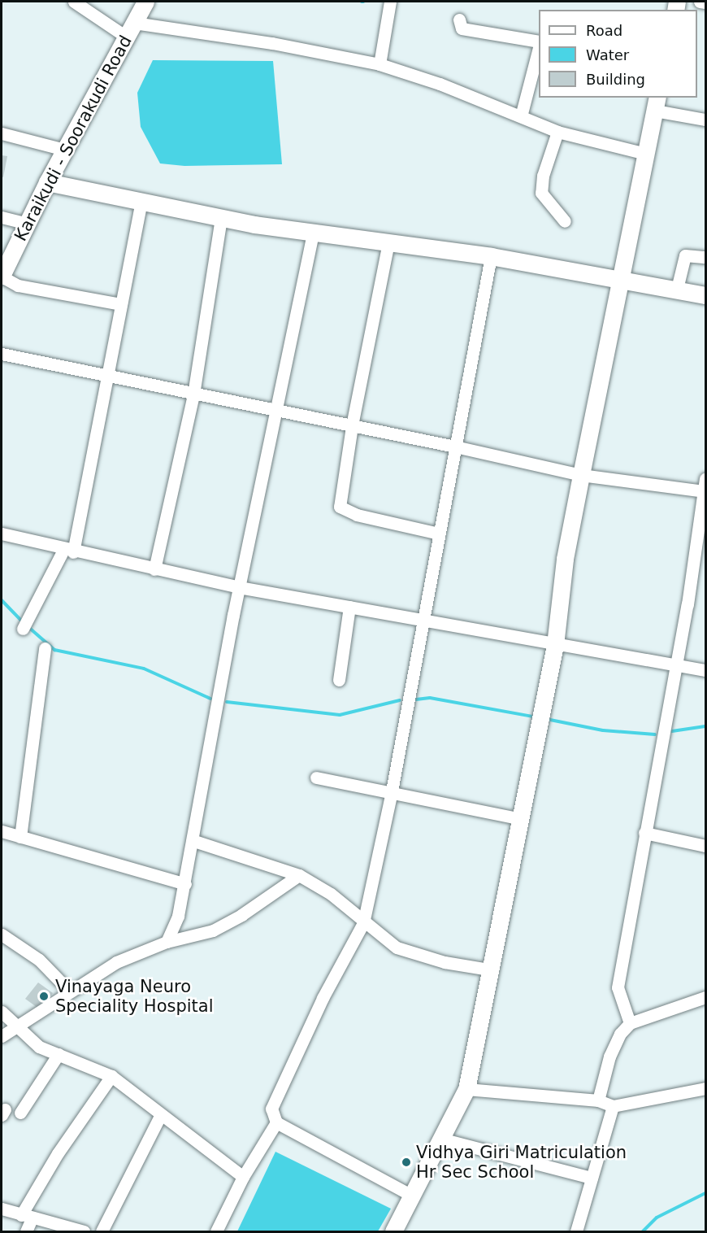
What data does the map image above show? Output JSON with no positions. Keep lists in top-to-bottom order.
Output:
{
  "streets": {
    "street": ["Karaikudi - Soorakudi Road"]
  },
  "places": ["Vinayaga Neuro Speciality Hospital", "Vidhya Giri Matriculation Hr Sec School"],
  "legend": ["Road", "Water", "Building"]
}
